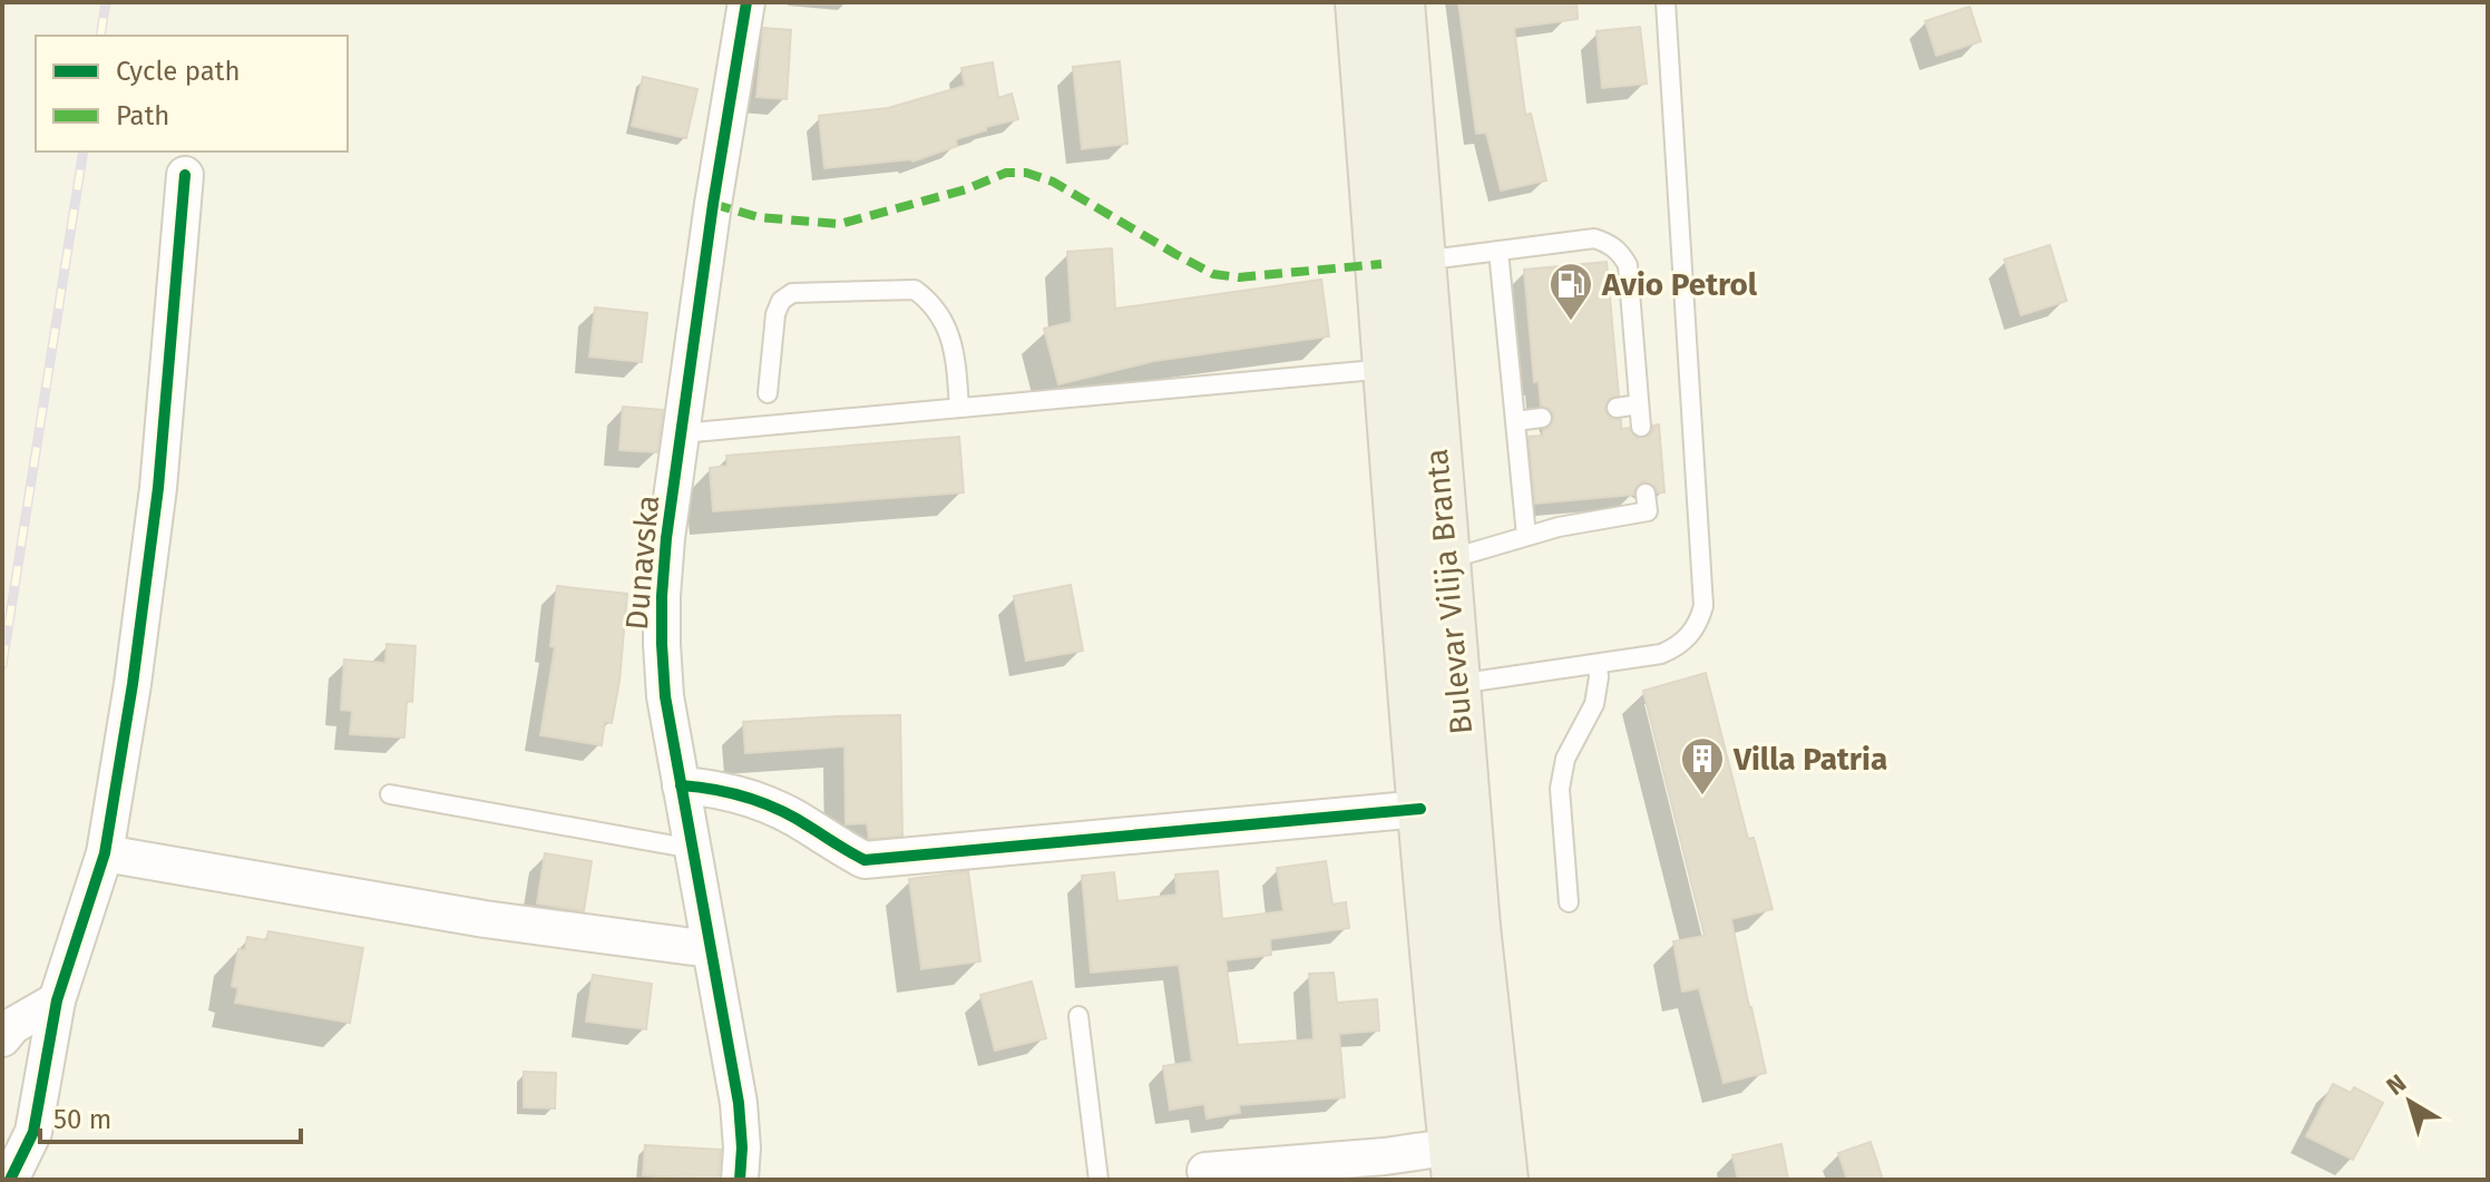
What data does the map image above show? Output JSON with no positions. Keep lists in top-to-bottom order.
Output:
{
  "streets": {
    "main road": ["Bulevar Vilija Branta"],
    "street": ["Dunavska"]
  },
  "places": {
    "fuel station": ["Avio Petrol"],
    "building": ["Villa Patria"]
  },
  "legend": ["Cycle path", "Path"],
  "scale_bar": "50 m",
  "north": "top left"
}
